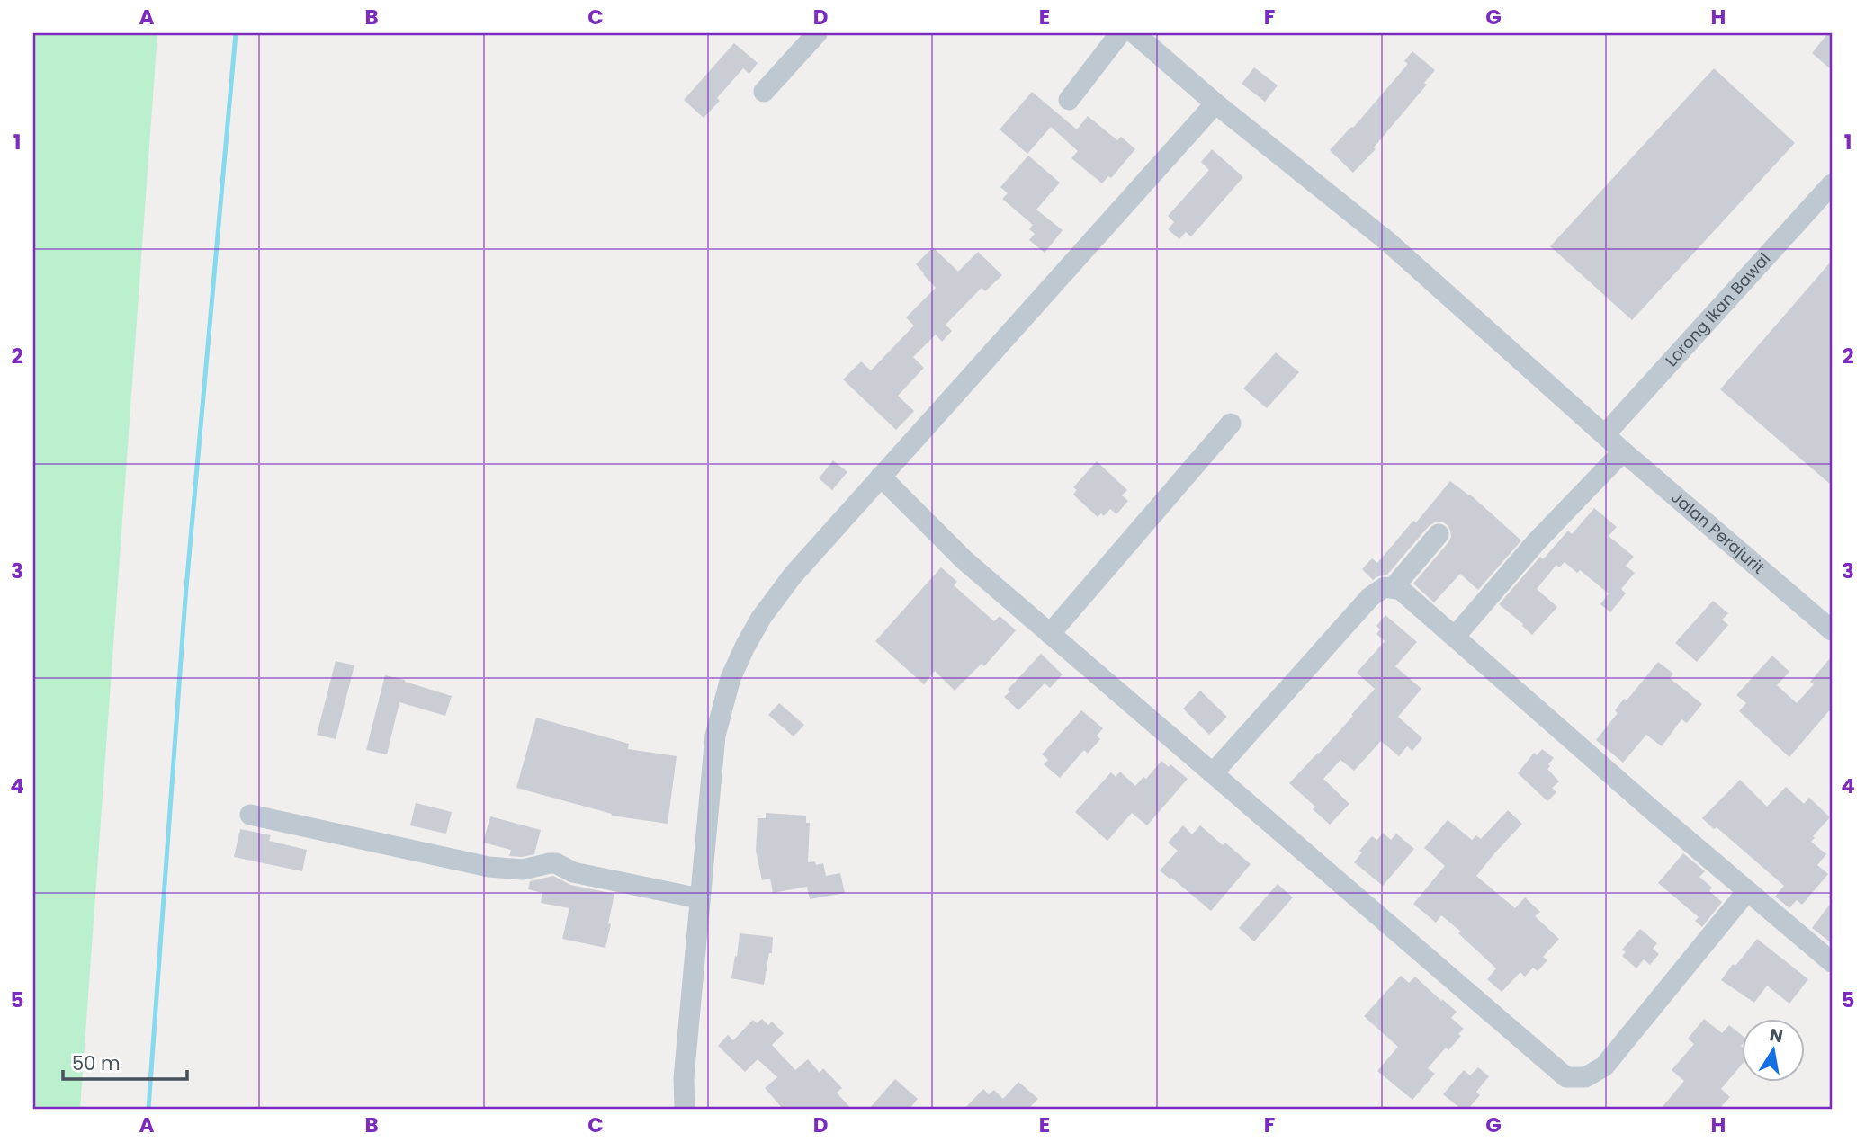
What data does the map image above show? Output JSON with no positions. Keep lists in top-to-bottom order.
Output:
{
  "streets": {
    "street": ["Lorong Ikan Bawal", "Jalan Perajurit"]
  },
  "crossings": [
    ["Lorong Ikan Bawal", "Jalan Perajurit"]
  ],
  "scale_bar": "50 m",
  "north": "top",
  "grid": {
    "columns": [
      "A",
      "B",
      "C",
      "D",
      "E",
      "F",
      "G",
      "H"
    ],
    "rows": [
      "1",
      "2",
      "3",
      "4",
      "5"
    ]
  }
}
